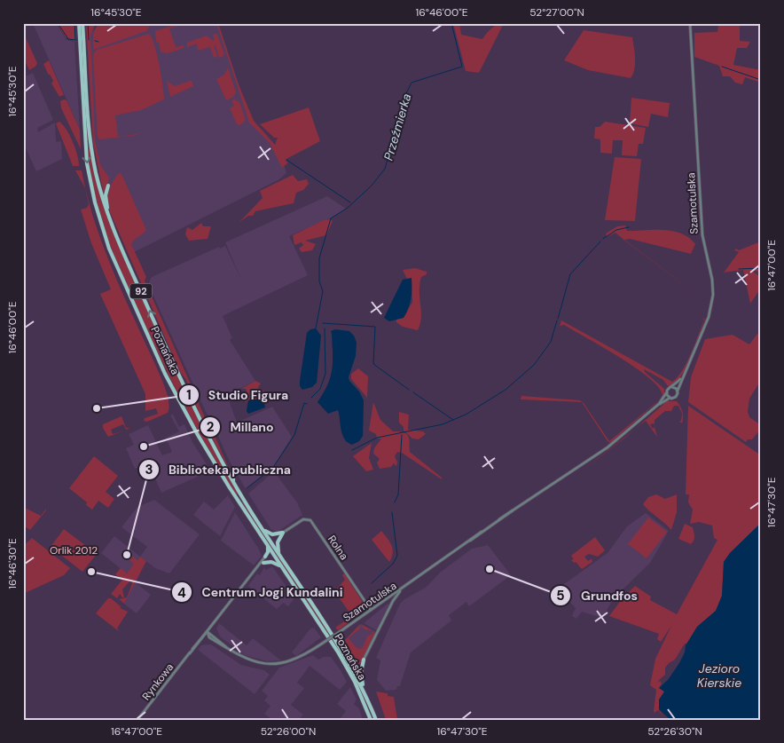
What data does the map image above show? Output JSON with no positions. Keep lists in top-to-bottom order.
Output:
{
  "streets": {
    "main road": ["92", "Poznańska"],
    "street": ["Szamotulska", "Rolna", "Rynkowa"]
  },
  "crossings": [
    ["Szamotulska", "Rolna"],
    ["Szamotulska", "Rynkowa"]
  ],
  "water": ["Przeźmierka", "Jezioro Kierskie"],
  "parks": ["Orlik 2012"],
  "places": [
    "Studio Figura",
    "Millano",
    "Biblioteka publiczna",
    "Grundfos",
    "Centrum Jogi Kundalini"
  ],
  "coordinates": [
    "16°45'30\"E",
    "16°46'00\"E",
    "52°27'00\"N",
    "16°47'00\"E",
    "16°47'30\"E",
    "16°46'30\"E",
    "52°26'00\"N",
    "52°26'30\"N"
  ]
}
